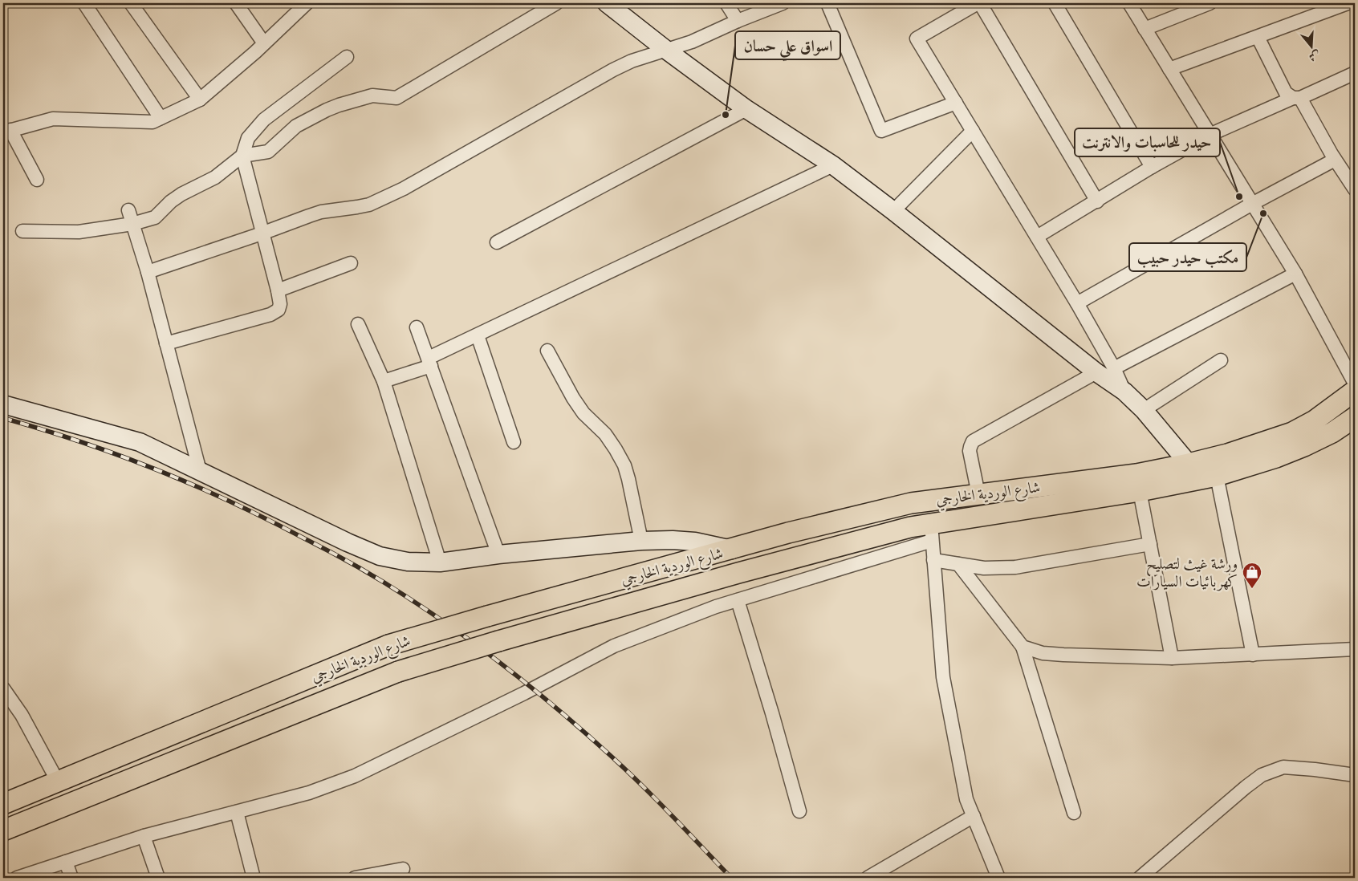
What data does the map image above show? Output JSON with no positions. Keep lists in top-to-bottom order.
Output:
{
  "streets": {
    "main road": ["شارع الوردية الخارجي"]
  },
  "places": {
    "other": ["اسواق علي حسان", "حيدر للحاسبات والانترنت", "مكتب حيدر حبيب"],
    "shop": ["ورشة غيث لتصليح كهربائيات السيارات"]
  },
  "north": "bottom"
}
